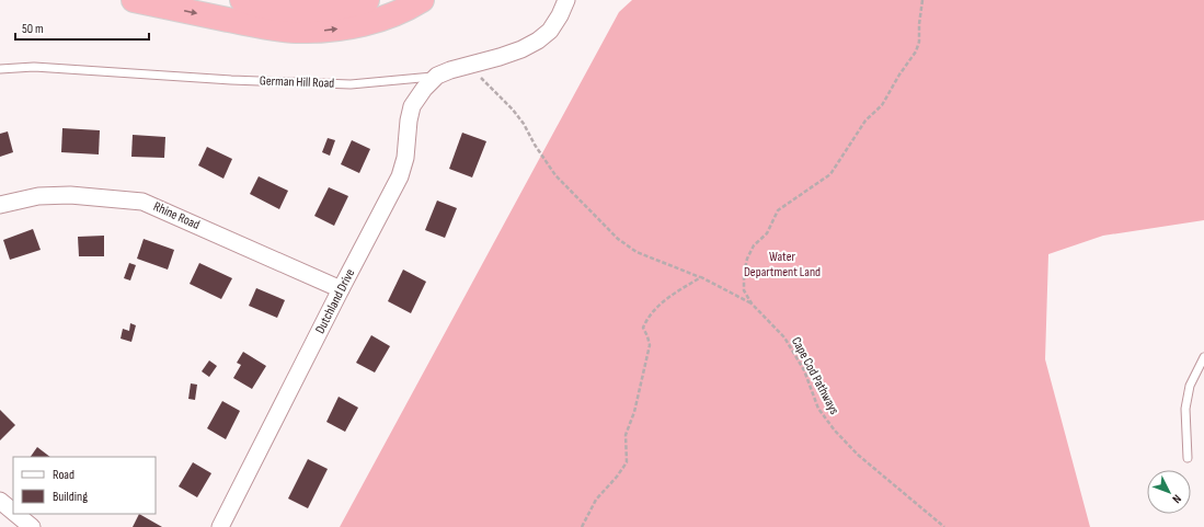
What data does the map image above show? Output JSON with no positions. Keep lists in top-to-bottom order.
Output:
{
  "streets": {
    "street": ["German Hill Road", "Rhine Road", "Dutchland Drive"],
    "path": ["Cape Cod Pathways"]
  },
  "crossings": [
    ["German Hill Road", "Dutchland Drive"],
    ["Rhine Road", "Dutchland Drive"]
  ],
  "parks": ["Water Department Land"],
  "legend": ["Road", "Building"],
  "scale_bar": "50 m",
  "north": "bottom right"
}
